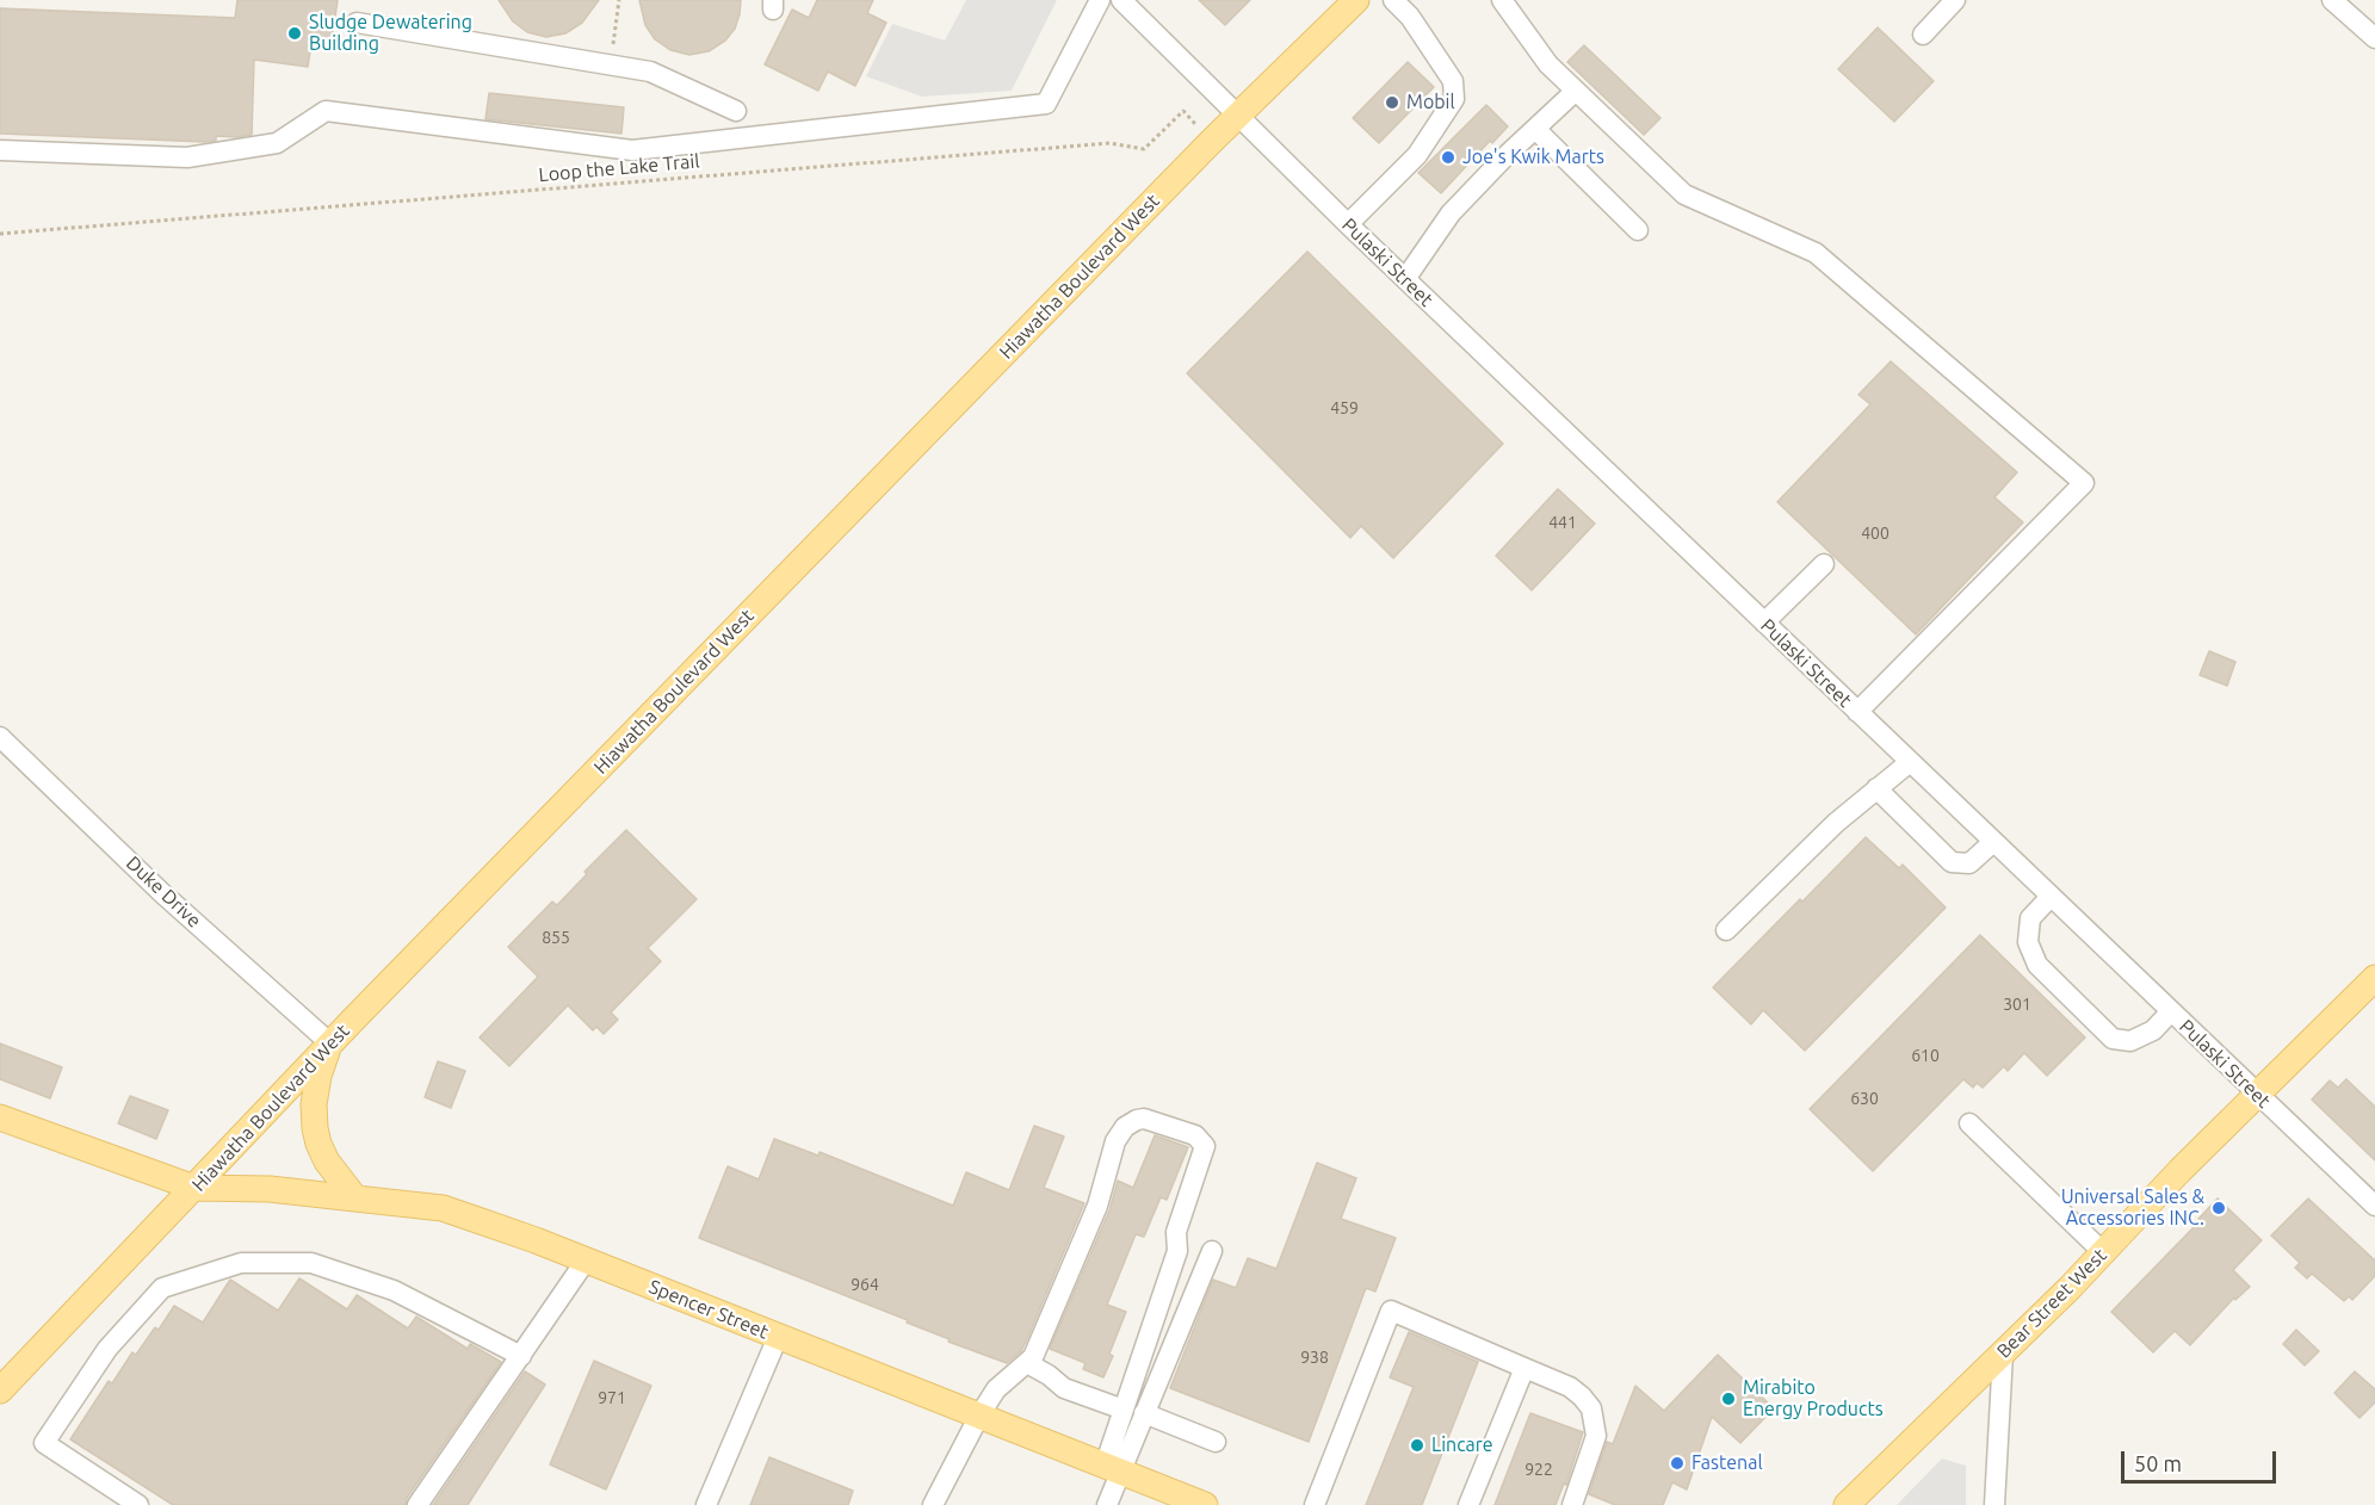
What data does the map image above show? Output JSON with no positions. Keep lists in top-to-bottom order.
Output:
{
  "streets": {
    "main road": ["Hiawatha Boulevard West", "Bear Street West", "Spencer Street"],
    "street": ["Pulaski Street", "Duke Drive"],
    "path": ["Loop the Lake Trail"]
  },
  "crossings": [
    ["Loop the Lake Trail", "Hiawatha Boulevard West"],
    ["Pulaski Street", "Hiawatha Boulevard West"],
    ["Pulaski Street", "Bear Street West"],
    ["Hiawatha Boulevard West", "Duke Drive"],
    ["Hiawatha Boulevard West", "Spencer Street"]
  ],
  "places": [
    "Sludge Dewatering Building",
    "Mobil",
    "Joe's Kwik Marts",
    "Universal Sales & Accessories INC.",
    "Mirabito Energy Products",
    "Lincare",
    "Fastenal"
  ],
  "house_numbers": [
    "459",
    "441",
    "400",
    "855",
    "301",
    "610",
    "630",
    "964",
    "938",
    "971",
    "922"
  ],
  "scale_bar": "50 m"
}
